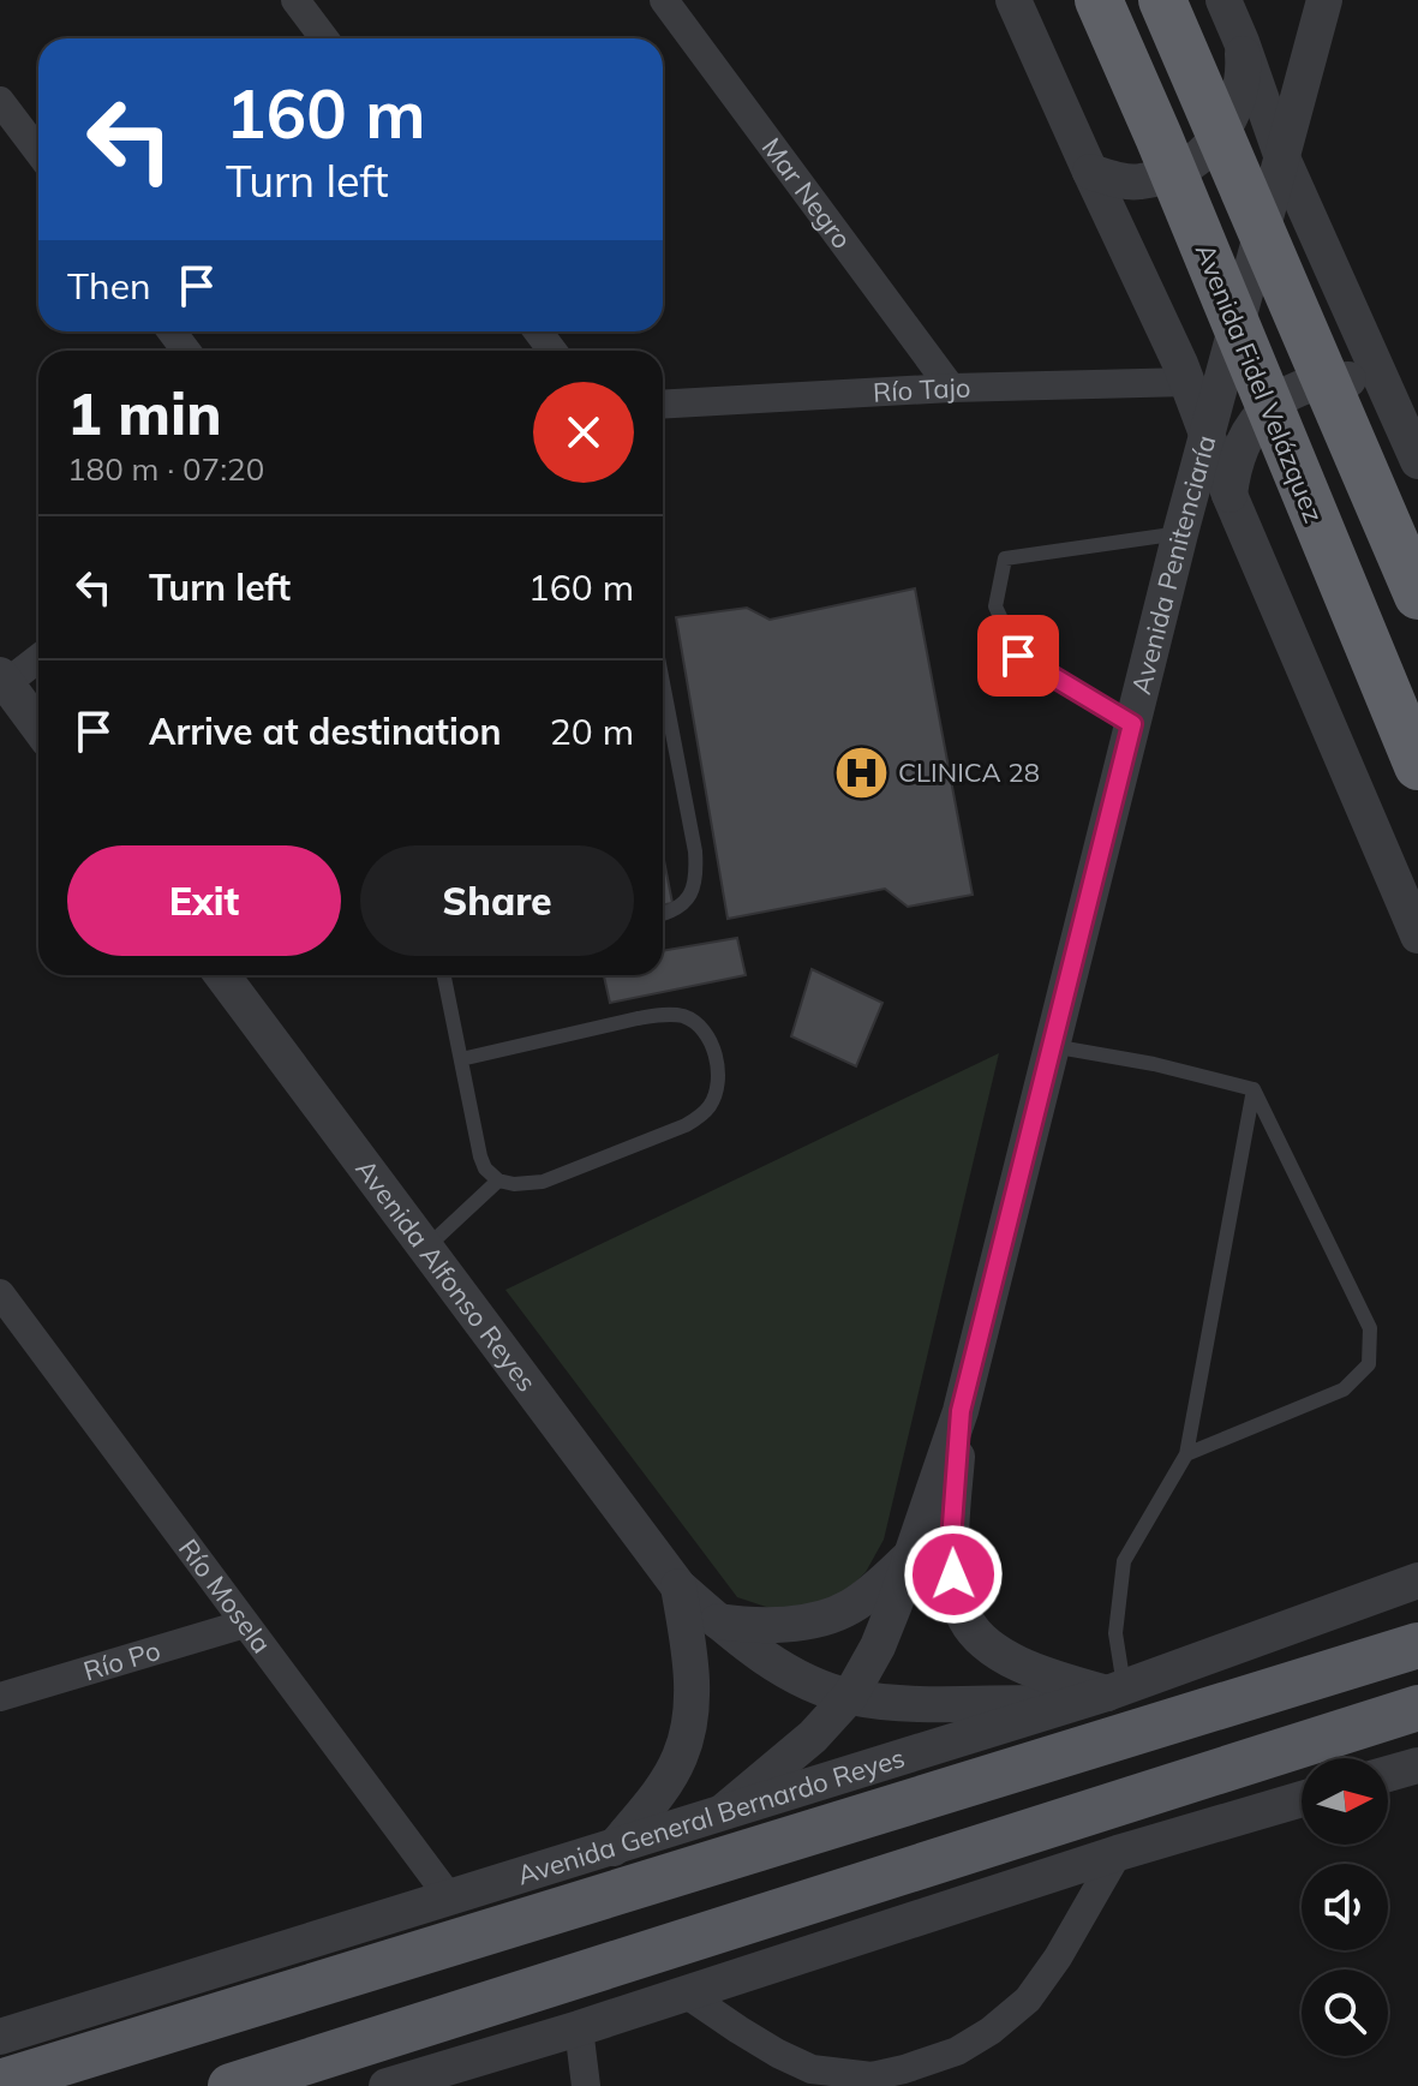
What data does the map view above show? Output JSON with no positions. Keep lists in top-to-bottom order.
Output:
{
  "streets": {
    "highway": ["Avenida Fidel Velázquez"],
    "main road": ["Avenida General Bernardo Reyes"],
    "street": [
      "Mar Negro",
      "Río Tajo",
      "Avenida Penitenciaría",
      "Avenida Alfonso Reyes",
      "Río Mosela",
      "Río Po"
    ]
  },
  "crossings": [
    ["Mar Negro", "Río Tajo"],
    ["Avenida Penitenciaría", "Avenida Alfonso Reyes"],
    ["Avenida Penitenciaría", "Avenida General Bernardo Reyes"],
    ["Avenida Alfonso Reyes", "Avenida General Bernardo Reyes"],
    ["Río Mosela", "Río Po"],
    ["Río Mosela", "Avenida General Bernardo Reyes"]
  ],
  "places": {
    "hospital": ["CLINICA 28"]
  },
  "north": "right",
  "page": {
    "turn": ["160 m", "Turn left"],
    "then": "Then",
    "heading": ["1 min", "180 m · 07:20"],
    "list": [
      {
        "name": "Turn left",
        "value": "160 m"
      },
      {
        "name": "Arrive at destination",
        "value": "20 m"
      }
    ],
    "buttons": ["Exit", "Share"]
  }
}
